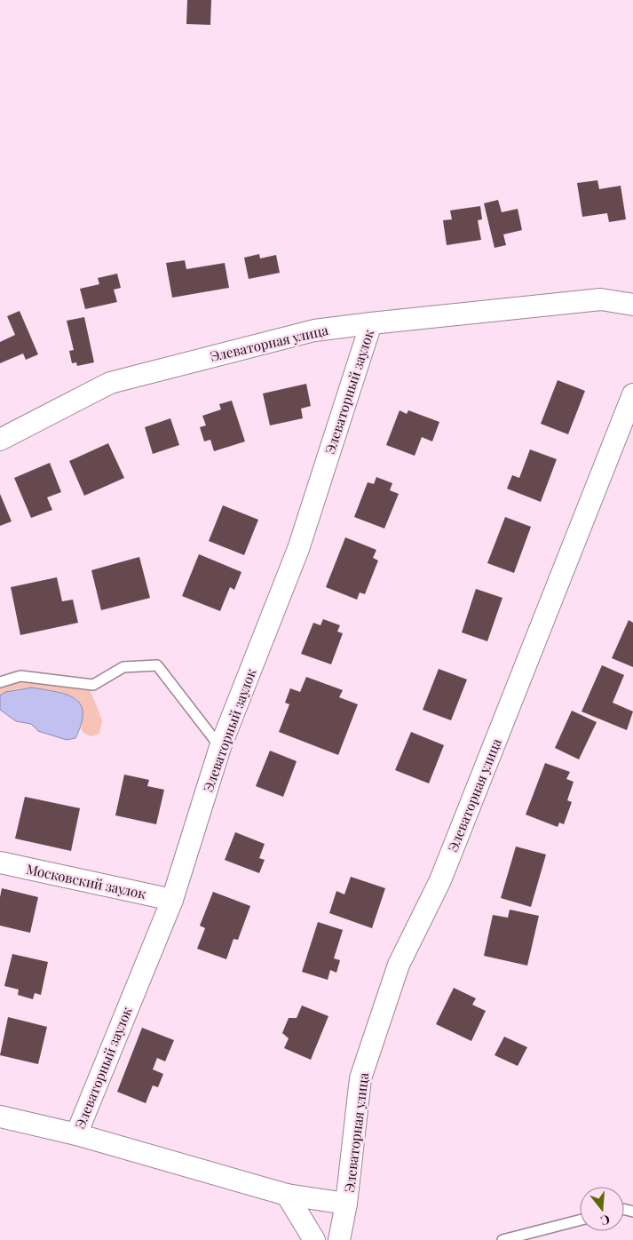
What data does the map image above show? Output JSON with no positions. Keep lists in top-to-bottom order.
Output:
{
  "streets": {
    "street": ["Элеваторная улица", "Элеваторный заулок", "Московский заулок"]
  },
  "crossings": [
    ["Элеваторная улица", "Элеваторный заулок"],
    ["Элеваторный заулок", "Московский заулок"]
  ],
  "north": "bottom"
}
